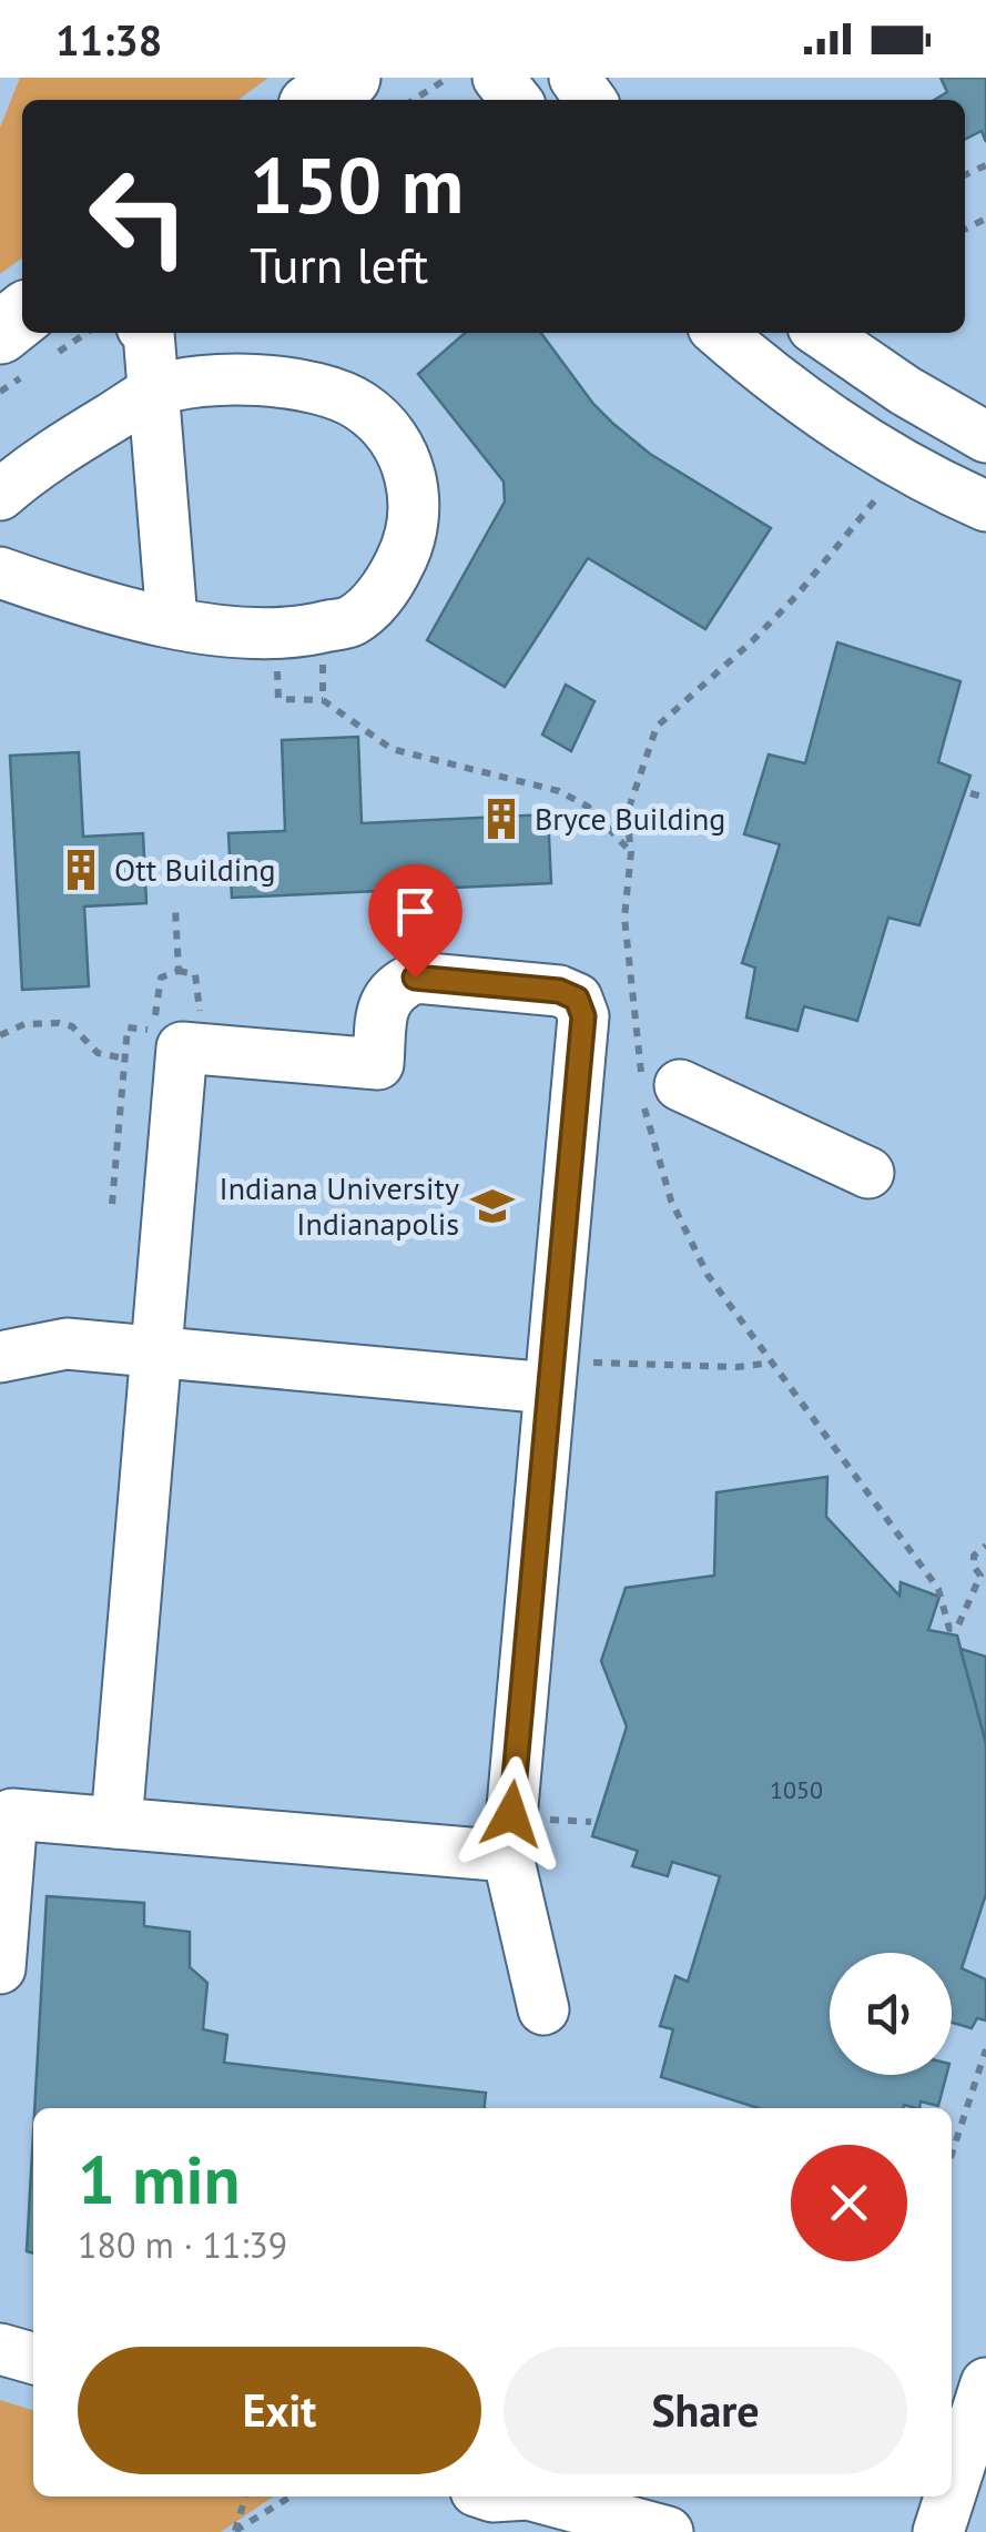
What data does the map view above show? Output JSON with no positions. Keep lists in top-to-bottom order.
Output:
{
  "places": {
    "building": ["Bryce Building", "Ott Building"],
    "school or university": ["Indiana University Indianapolis"]
  },
  "house_numbers": ["1050"],
  "page": {
    "status": "11:38",
    "turn": ["150 m", "Turn left"],
    "heading": ["1 min", "180 m · 11:39"],
    "buttons": ["Exit", "Share"]
  }
}
